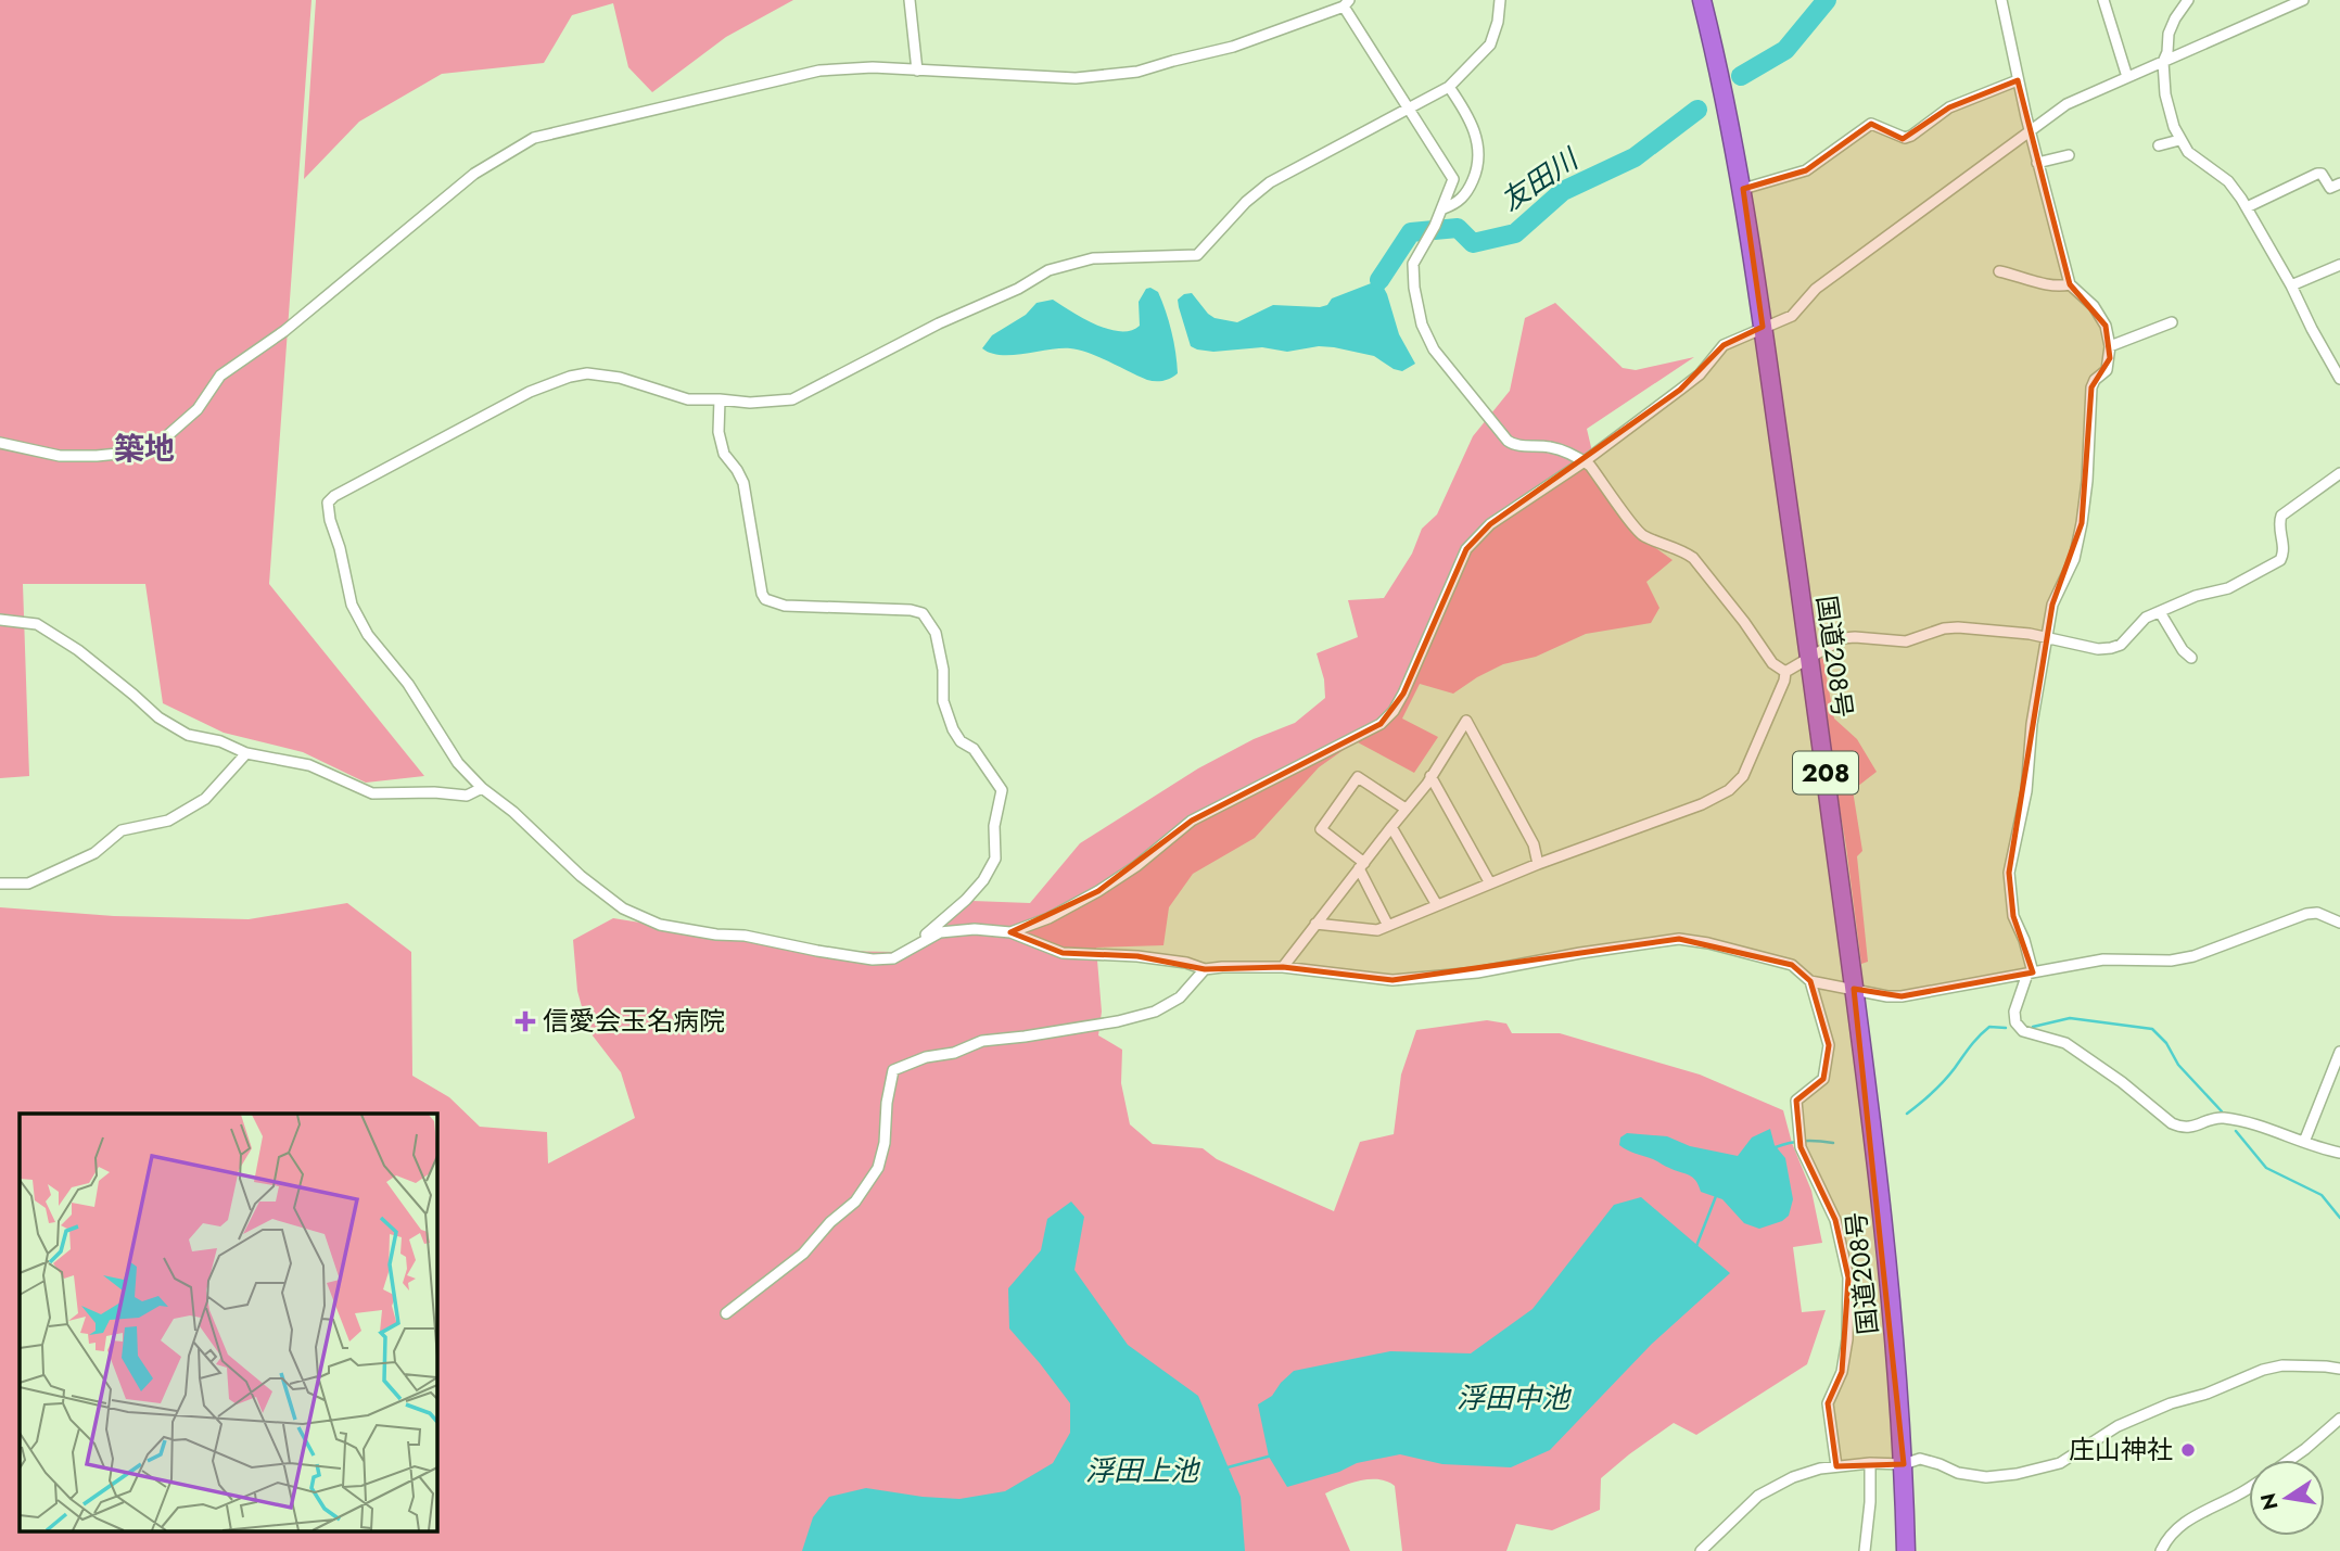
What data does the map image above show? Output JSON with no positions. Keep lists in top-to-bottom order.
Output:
{
  "streets": {
    "highway": ["国道208号", "208"]
  },
  "districts": ["築地"],
  "water": ["友田川", "浮田中池", "浮田上池"],
  "places": {
    "health": ["信愛会玉名病院"],
    "other": ["庄山神社"]
  },
  "north": "left"
}
